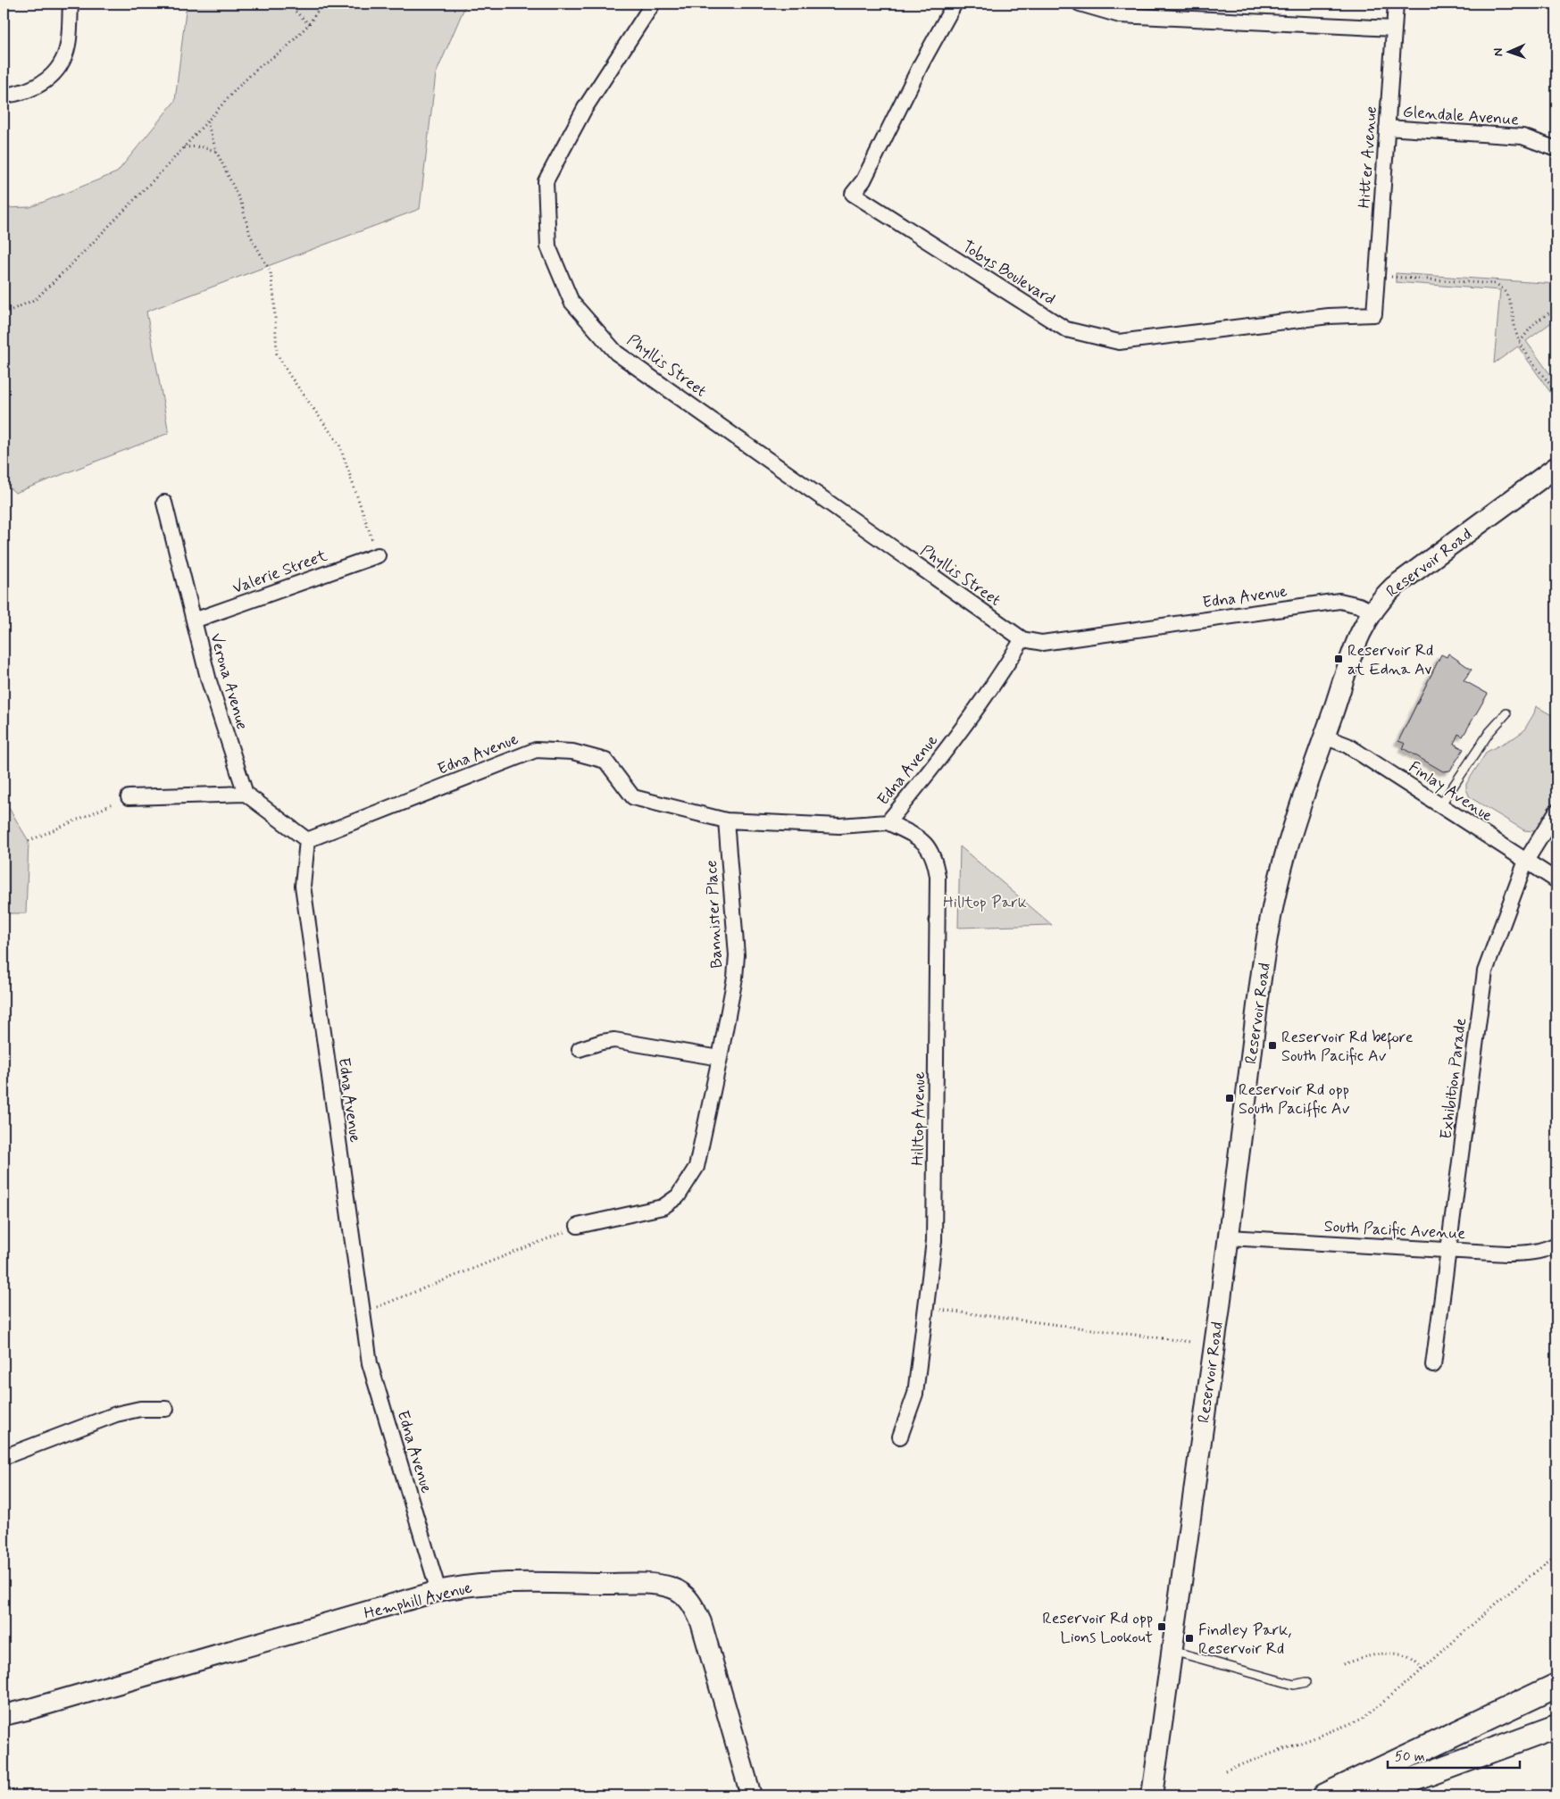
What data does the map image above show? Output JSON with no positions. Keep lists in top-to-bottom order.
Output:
{
  "streets": {
    "street": [
      "Glendale Avenue",
      "Hitter Avenue",
      "Tobys Boulevard",
      "Phyllis Street",
      "Reservoir Road",
      "Valerie Street",
      "Edna Avenue",
      "Verona Avenue",
      "Finlay Avenue",
      "Bannister Place",
      "Exhibition Parade",
      "Hilltop Avenue",
      "South Pacific Avenue",
      "Hemphill Avenue"
    ]
  },
  "crossings": [
    ["Glendale Avenue", "Hitter Avenue"],
    ["Hitter Avenue", "Tobys Boulevard"],
    ["Phyllis Street", "Edna Avenue"],
    ["Reservoir Road", "Edna Avenue"],
    ["Reservoir Road", "Finlay Avenue"],
    ["Reservoir Road", "South Pacific Avenue"],
    ["Valerie Street", "Verona Avenue"],
    ["Edna Avenue", "Bannister Place"],
    ["Edna Avenue", "Hilltop Avenue"],
    ["Edna Avenue", "Hemphill Avenue"],
    ["Finlay Avenue", "Exhibition Parade"],
    ["Exhibition Parade", "South Pacific Avenue"]
  ],
  "parks": ["Hilltop Park"],
  "places": {
    "transit": [
      "Reservoir Rd at Edna Av",
      "Reservoir Rd before South Pacific Av",
      "Reservoir Rd opp South Paciffic Av",
      "Reservoir Rd opp Lions Lookout",
      "Findley Park, Reservoir Rd"
    ]
  },
  "scale_bar": "50 m",
  "north": "left"
}
